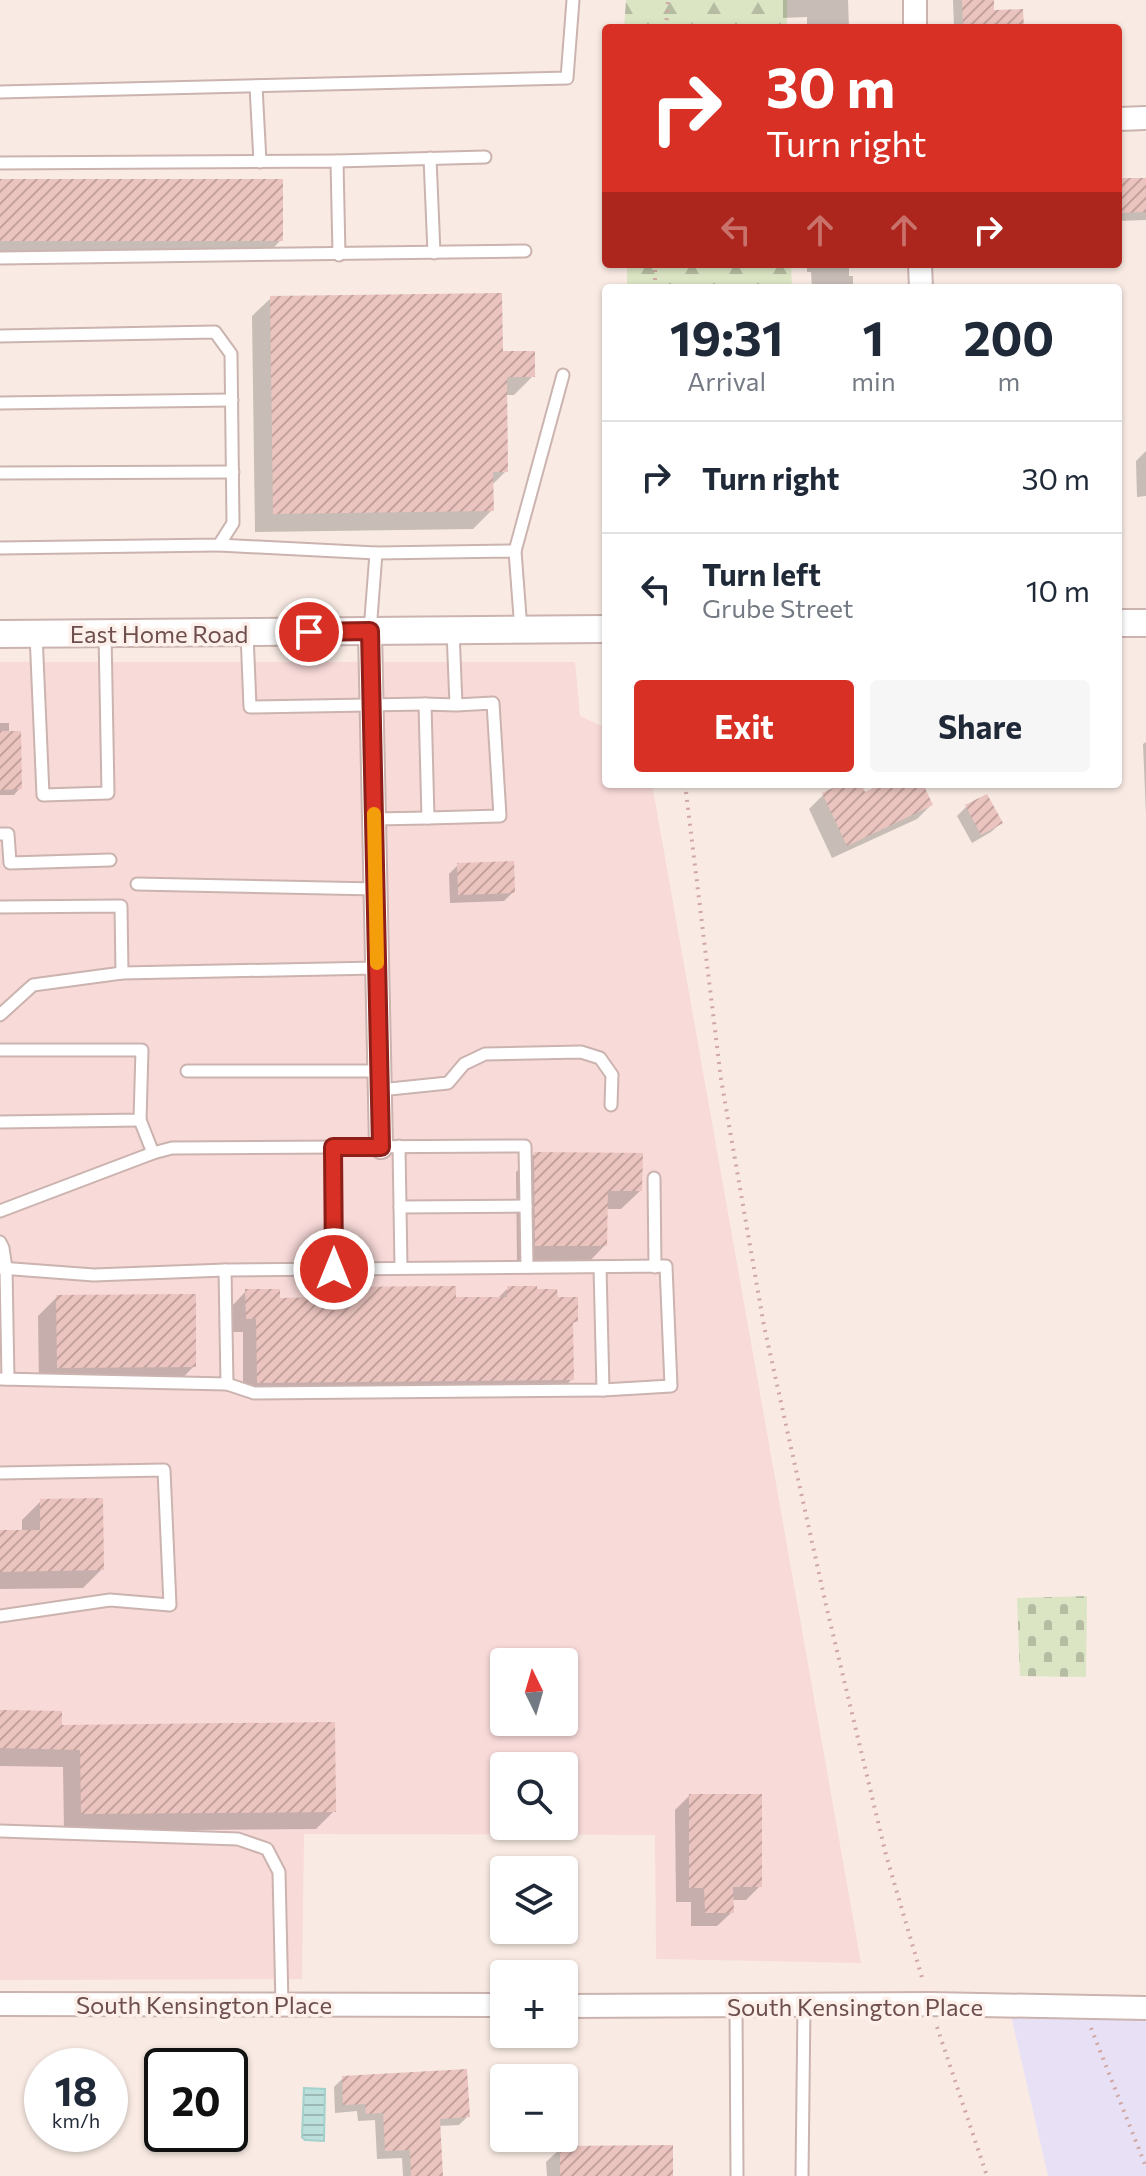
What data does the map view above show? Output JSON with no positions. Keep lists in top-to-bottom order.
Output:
{
  "streets": {
    "street": ["East Home Road", "South Kensington Place"]
  },
  "north": "top",
  "page": {
    "turn": ["30 m", "Turn right"],
    "eta": [
      "19:31",
      "Arrival",
      "1",
      "min",
      "200",
      "m"
    ],
    "list": [
      {
        "name": "Turn right",
        "value": "30 m"
      },
      {
        "name": "Turn left",
        "note": "Grube Street",
        "value": "10 m"
      }
    ],
    "buttons": ["Exit", "Share"],
    "map_buttons": ["+", "−"],
    "speed": "18 km/h",
    "limit": "20"
  }
}
